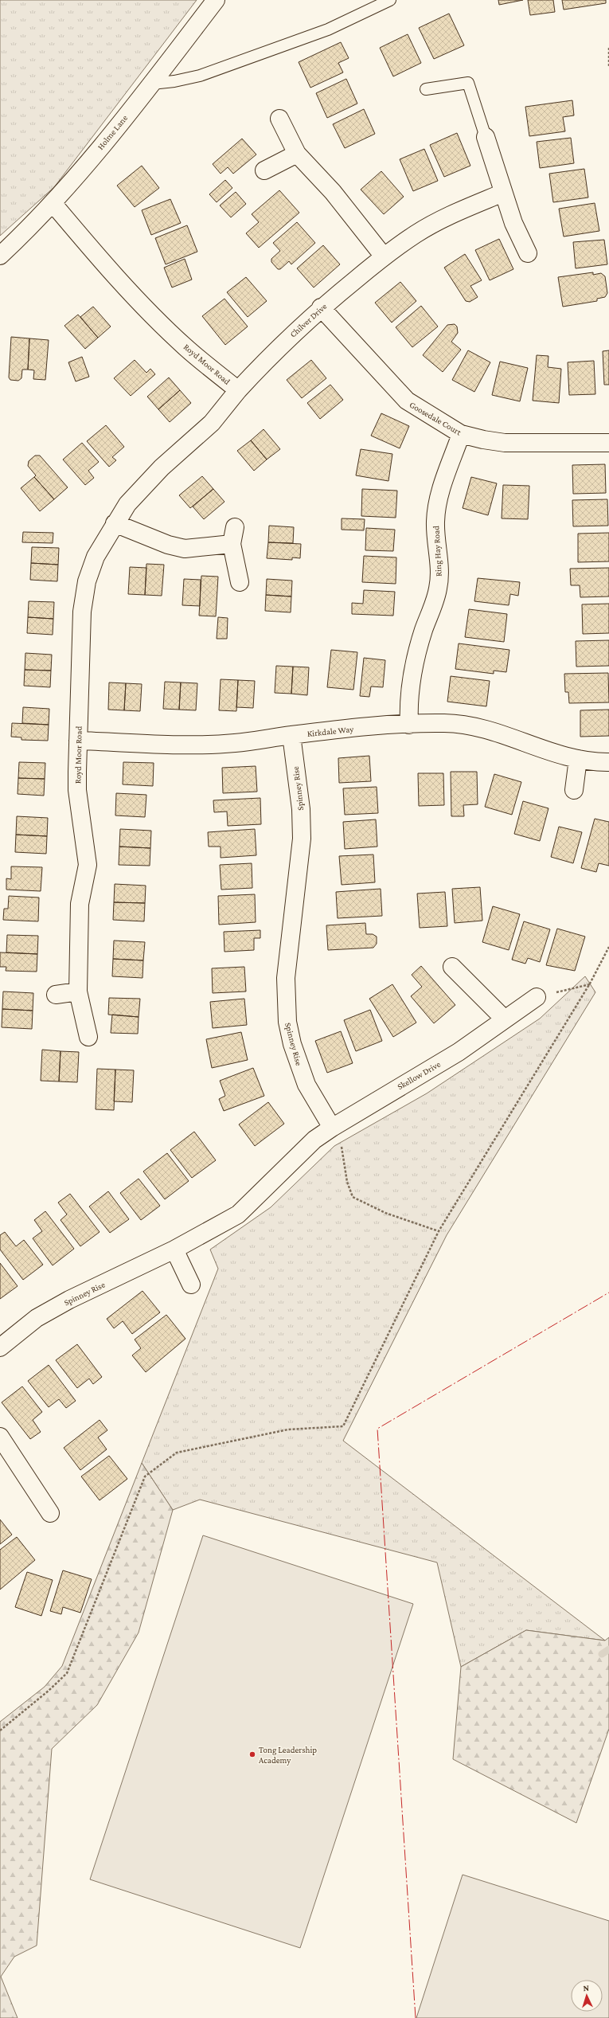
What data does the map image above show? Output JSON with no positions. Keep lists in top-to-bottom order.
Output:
{
  "streets": {
    "street": [
      "Holme Lane",
      "Chilver Drive",
      "Royd Moor Road",
      "Goosedale Court",
      "Ring Hay Road",
      "Kirkdale Way",
      "Spinney Rise",
      "Skellow Drive"
    ]
  },
  "crossings": [
    ["Holme Lane", "Royd Moor Road"],
    ["Chilver Drive", "Royd Moor Road"],
    ["Chilver Drive", "Goosedale Court"],
    ["Royd Moor Road", "Kirkdale Way"],
    ["Goosedale Court", "Ring Hay Road"],
    ["Ring Hay Road", "Kirkdale Way"],
    ["Kirkdale Way", "Spinney Rise"],
    ["Spinney Rise", "Skellow Drive"]
  ],
  "places": ["Tong Leadership Academy"],
  "north": "top"
}
